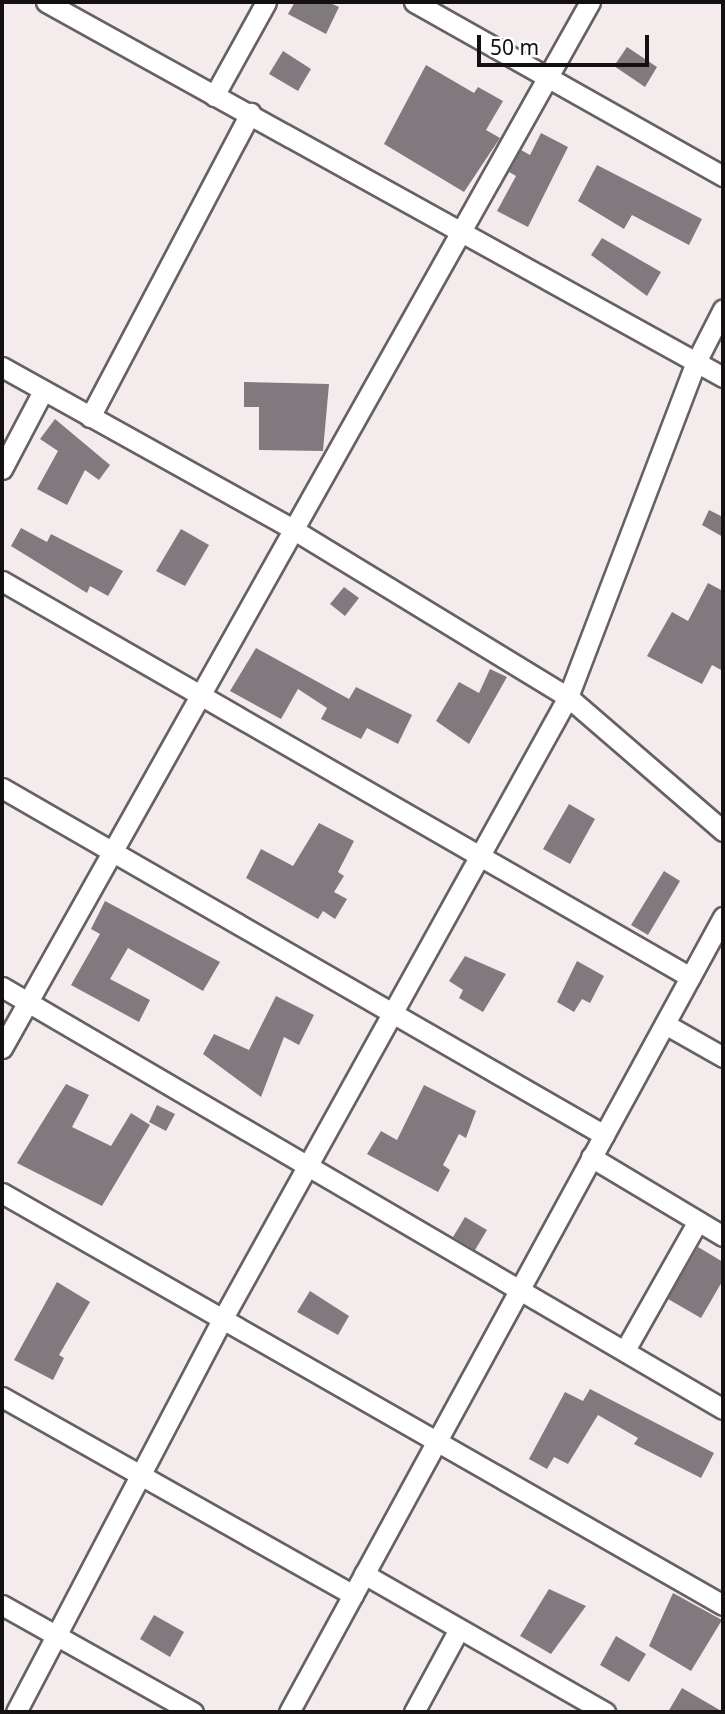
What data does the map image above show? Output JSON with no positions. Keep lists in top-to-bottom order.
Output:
{
  "scale_bar": "50 m"
}
